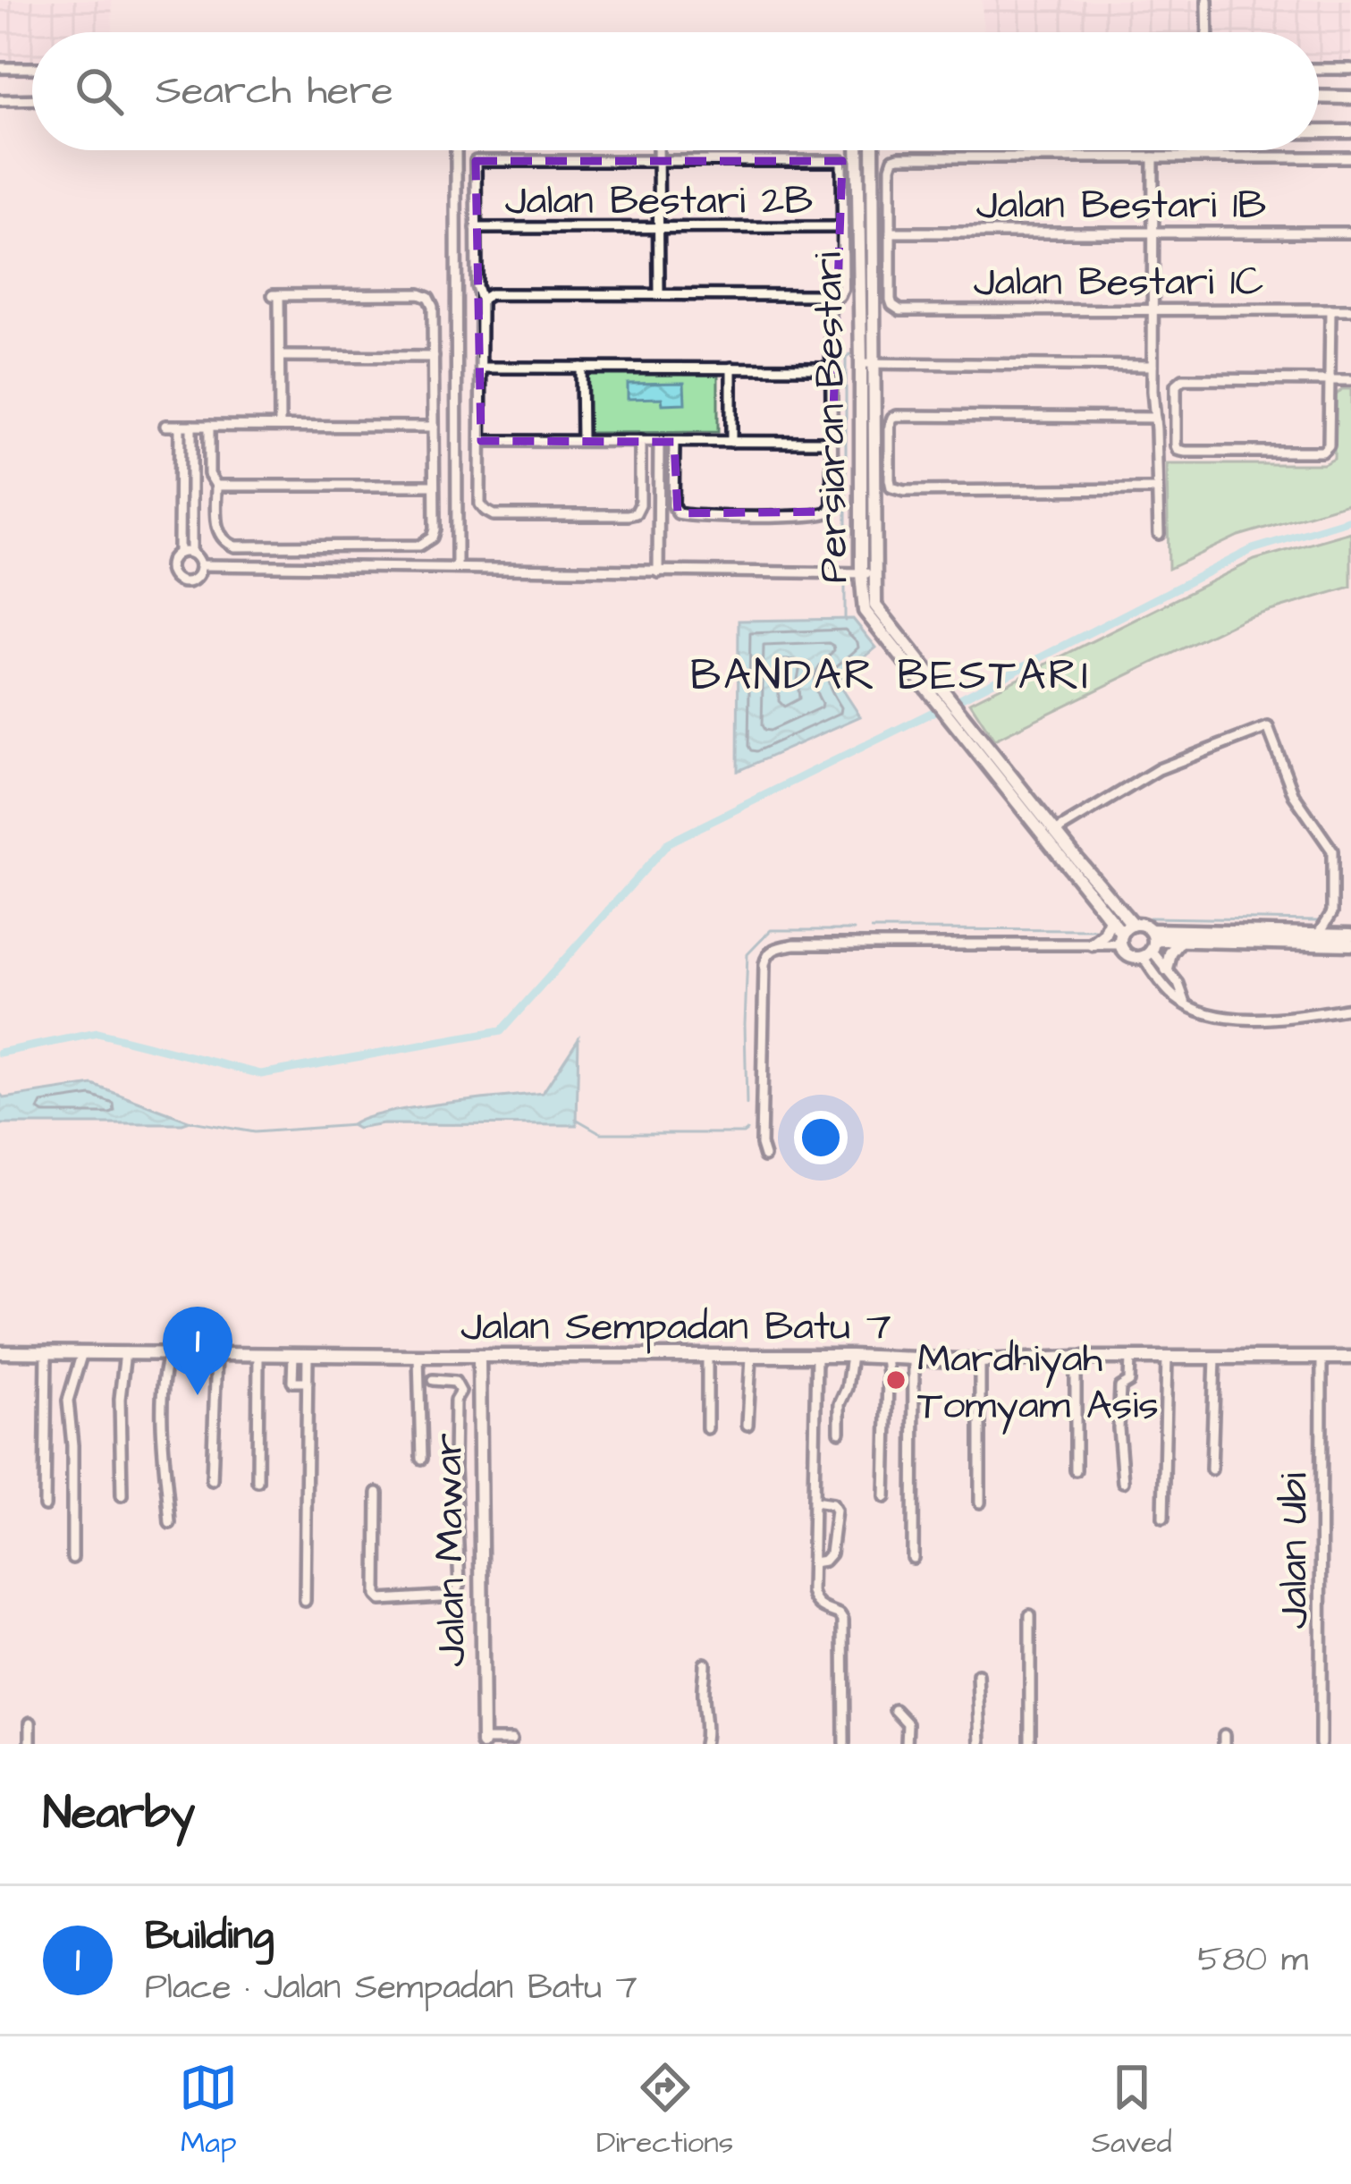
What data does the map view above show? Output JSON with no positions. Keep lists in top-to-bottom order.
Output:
{
  "streets": {
    "street": [
      "Jalan Bestari 2B",
      "Jalan Bestari 1B",
      "Jalan Bestari 1C",
      "Persiaran Bestari",
      "Jalan Sempadan Batu 7",
      "Jalan Mawar",
      "Jalan Ubi"
    ]
  },
  "crossings": [
    ["Jalan Bestari 1B", "Jalan Bestari 1C"],
    ["Jalan Sempadan Batu 7", "Jalan Mawar"],
    ["Jalan Sempadan Batu 7", "Jalan Ubi"]
  ],
  "districts": ["BANDAR BESTARI"],
  "places": ["Mardhiyah Tomyam Asis"],
  "page": {
    "search": "Search here",
    "pins": "1",
    "heading": "Nearby",
    "list": [
      {
        "mark": "1",
        "name": "Building",
        "note": "Place · Jalan Sempadan Batu 7",
        "value": "580 m"
      }
    ],
    "nav": ["Map", "Directions", "Saved"]
  }
}
